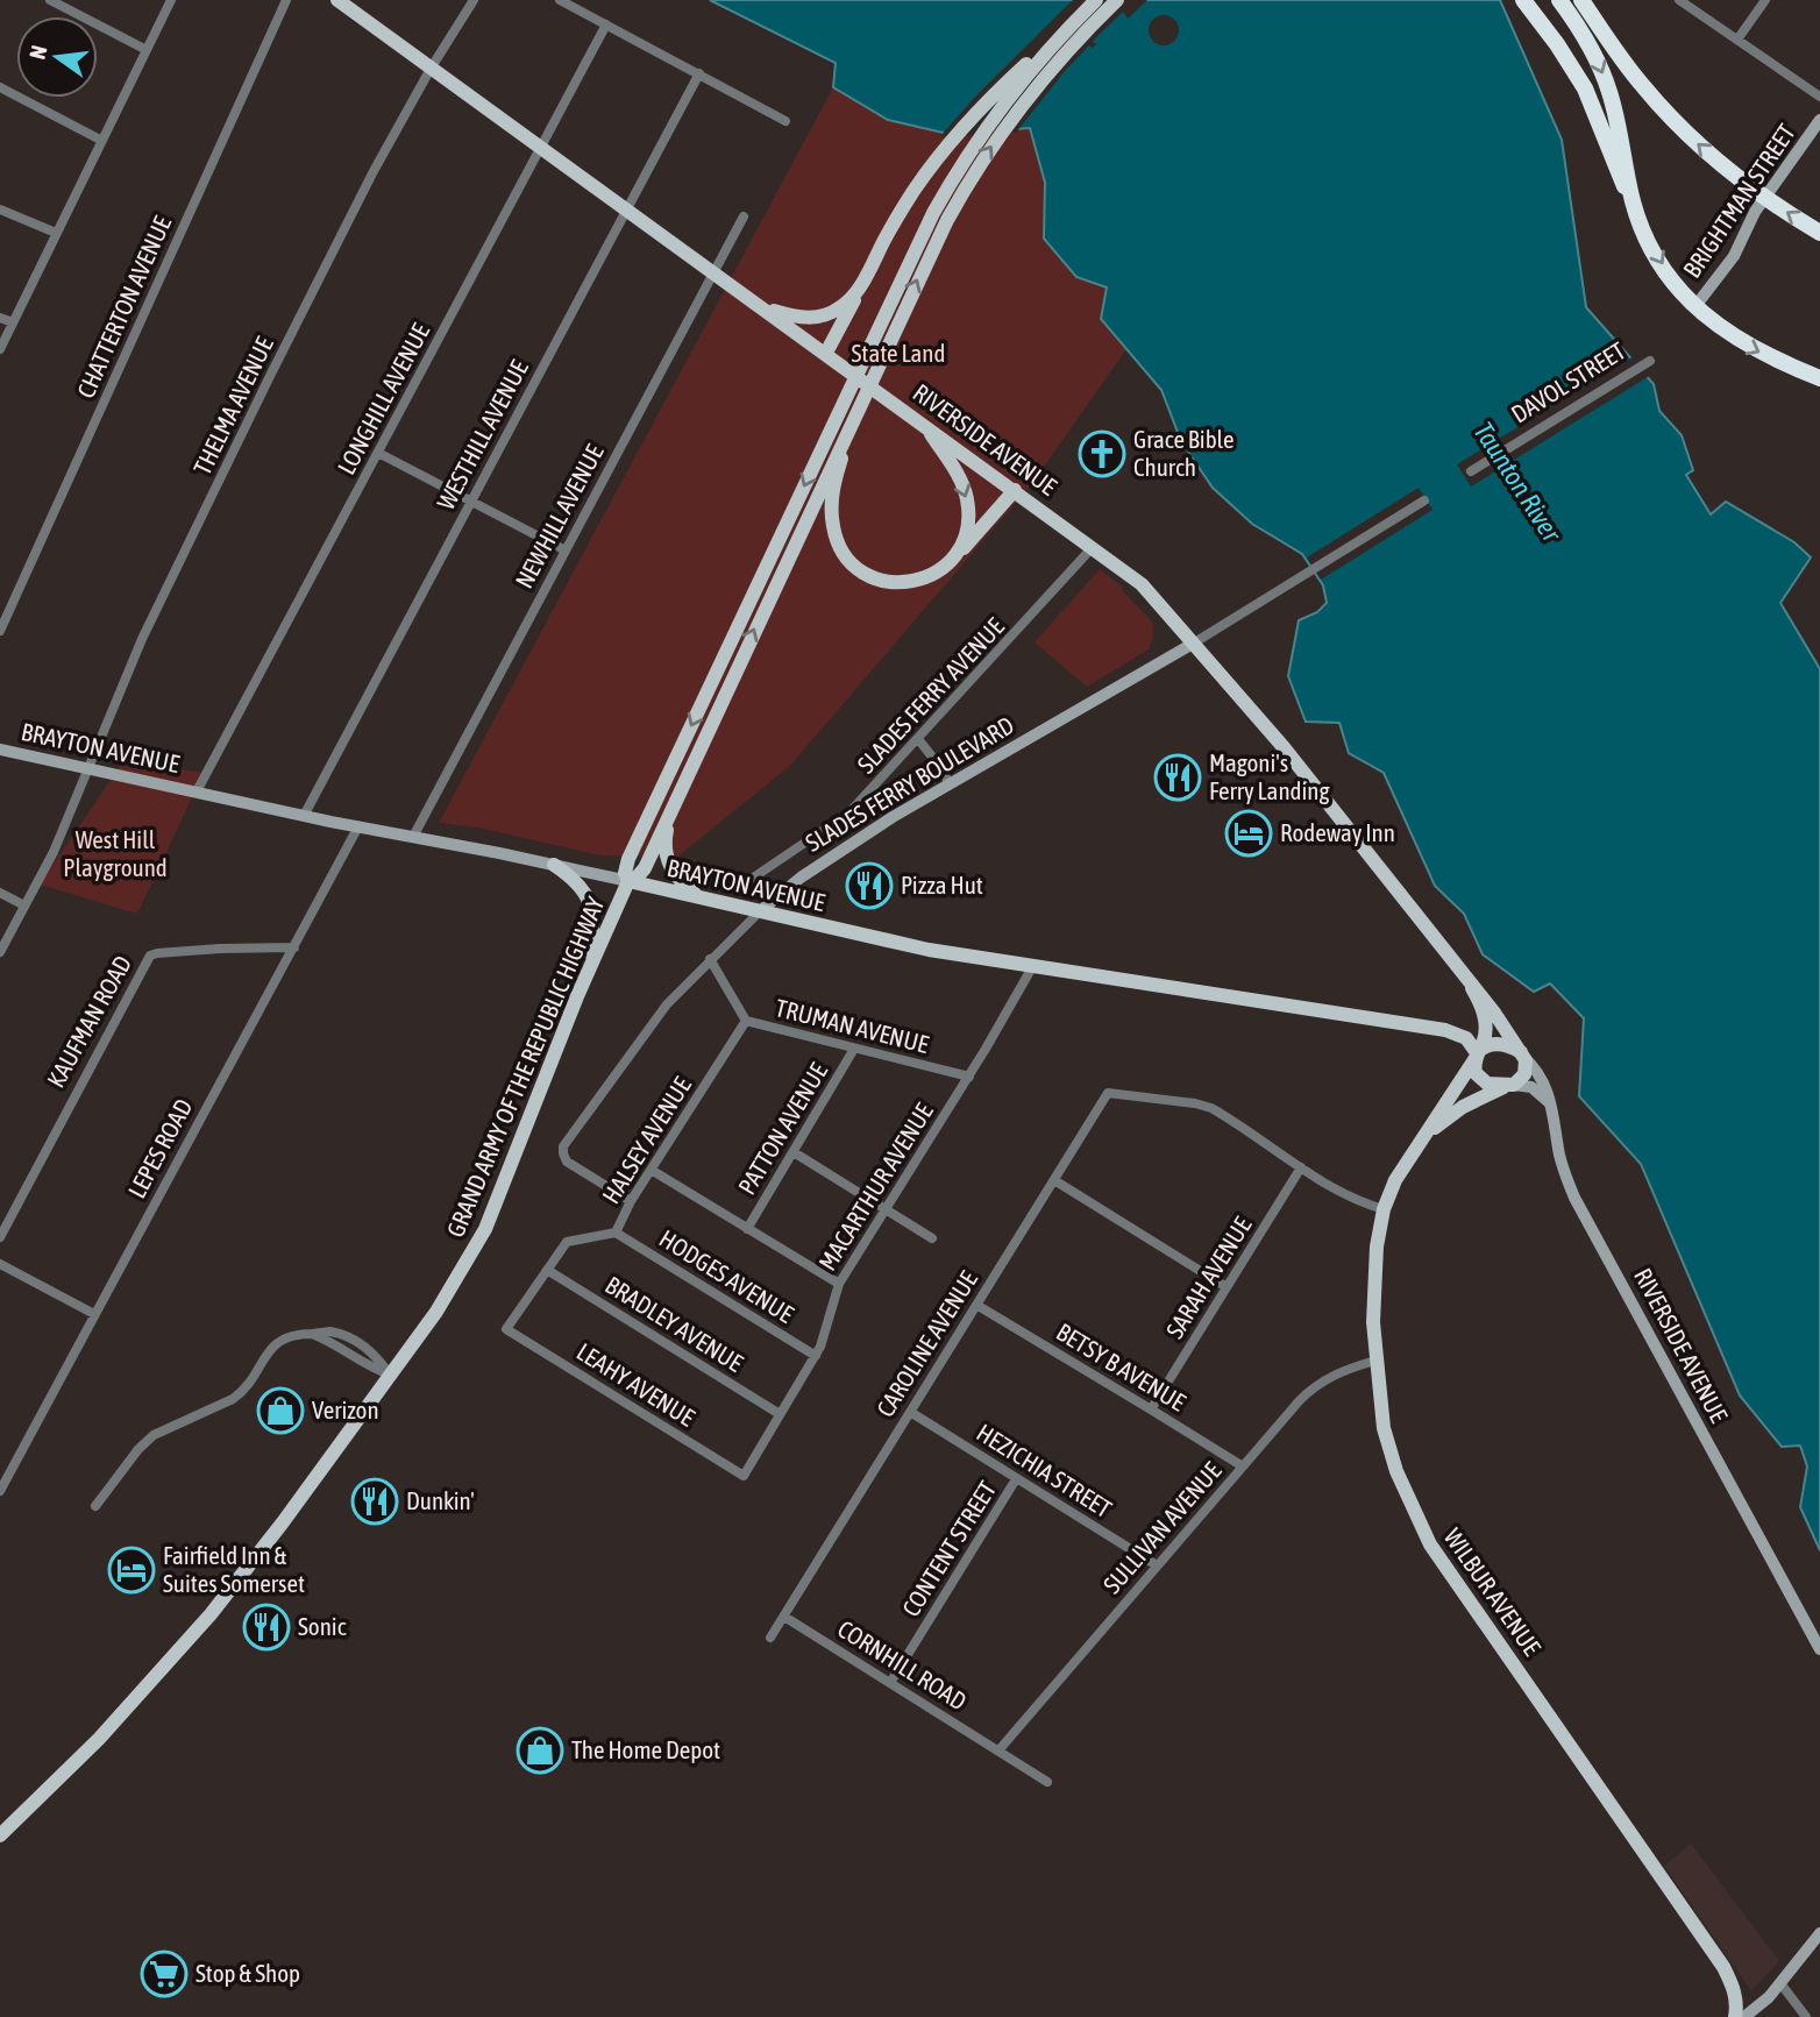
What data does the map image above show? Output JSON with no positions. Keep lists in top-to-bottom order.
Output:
{
  "streets": {
    "main road": [
      "BRIGHTMAN STREET",
      "RIVERSIDE AVENUE",
      "BRAYTON AVENUE",
      "SLADES FERRY BOULEVARD",
      "GRAND ARMY OF THE REPUBLIC HIGHWAY",
      "WILBUR AVENUE"
    ],
    "street": [
      "CHATTERTON AVENUE",
      "DAVOL STREET",
      "LONGHILL AVENUE",
      "THELMA AVENUE",
      "WESTHILL AVENUE",
      "NEWHILL AVENUE",
      "SLADES FERRY AVENUE",
      "KAUFMAN ROAD",
      "TRUMAN AVENUE",
      "PATTON AVENUE",
      "HALSEY AVENUE",
      "LEPES ROAD",
      "MACARTHUR AVENUE",
      "HODGES AVENUE",
      "SARAH AVENUE",
      "BRADLEY AVENUE",
      "CAROLINE AVENUE",
      "BETSY B AVENUE",
      "LEAHY AVENUE",
      "HEZICHIA STREET",
      "SULLIVAN AVENUE",
      "CONTENT STREET",
      "CORNHILL ROAD"
    ]
  },
  "crossings": [
    ["LONGHILL AVENUE", "RIVERSIDE AVENUE"],
    ["LONGHILL AVENUE", "BRAYTON AVENUE"],
    ["THELMA AVENUE", "RIVERSIDE AVENUE"],
    ["THELMA AVENUE", "BRAYTON AVENUE"],
    ["WESTHILL AVENUE", "RIVERSIDE AVENUE"],
    ["WESTHILL AVENUE", "BRAYTON AVENUE"],
    ["RIVERSIDE AVENUE", "NEWHILL AVENUE"],
    ["RIVERSIDE AVENUE", "SLADES FERRY AVENUE"],
    ["RIVERSIDE AVENUE", "BRAYTON AVENUE"],
    ["RIVERSIDE AVENUE", "SLADES FERRY BOULEVARD"],
    ["RIVERSIDE AVENUE", "WILBUR AVENUE"],
    ["NEWHILL AVENUE", "BRAYTON AVENUE"],
    ["BRAYTON AVENUE", "SLADES FERRY BOULEVARD"],
    ["BRAYTON AVENUE", "GRAND ARMY OF THE REPUBLIC HIGHWAY"],
    ["BRAYTON AVENUE", "LEPES ROAD"],
    ["BRAYTON AVENUE", "MACARTHUR AVENUE"],
    ["BRAYTON AVENUE", "WILBUR AVENUE"],
    ["SLADES FERRY BOULEVARD", "TRUMAN AVENUE"],
    ["SLADES FERRY BOULEVARD", "HALSEY AVENUE"],
    ["KAUFMAN ROAD", "LEPES ROAD"],
    ["TRUMAN AVENUE", "PATTON AVENUE"],
    ["TRUMAN AVENUE", "HALSEY AVENUE"],
    ["TRUMAN AVENUE", "MACARTHUR AVENUE"],
    ["HALSEY AVENUE", "HODGES AVENUE"],
    ["HALSEY AVENUE", "BRADLEY AVENUE"],
    ["HALSEY AVENUE", "LEAHY AVENUE"],
    ["MACARTHUR AVENUE", "HODGES AVENUE"],
    ["MACARTHUR AVENUE", "BRADLEY AVENUE"],
    ["MACARTHUR AVENUE", "LEAHY AVENUE"],
    ["SARAH AVENUE", "CAROLINE AVENUE"],
    ["SARAH AVENUE", "BETSY B AVENUE"],
    ["CAROLINE AVENUE", "BETSY B AVENUE"],
    ["CAROLINE AVENUE", "HEZICHIA STREET"],
    ["CAROLINE AVENUE", "CORNHILL ROAD"],
    ["BETSY B AVENUE", "SULLIVAN AVENUE"],
    ["HEZICHIA STREET", "SULLIVAN AVENUE"],
    ["HEZICHIA STREET", "CONTENT STREET"],
    ["SULLIVAN AVENUE", "WILBUR AVENUE"],
    ["SULLIVAN AVENUE", "CORNHILL ROAD"],
    ["CONTENT STREET", "CORNHILL ROAD"]
  ],
  "water": ["Taunton River"],
  "parks": ["State Land", "West Hill Playground"],
  "places": {
    "church": ["Grace Bible Church"],
    "restaurant": [
      "Magoni's Ferry Landing",
      "Pizza Hut",
      "Dunkin'",
      "Sonic"
    ],
    "hotel": ["Rodeway Inn", "Fairfield Inn & Suites Somerset"],
    "shop": ["Verizon", "The Home Depot"],
    "supermarket": ["Stop & Shop"]
  },
  "north": "left"
}
